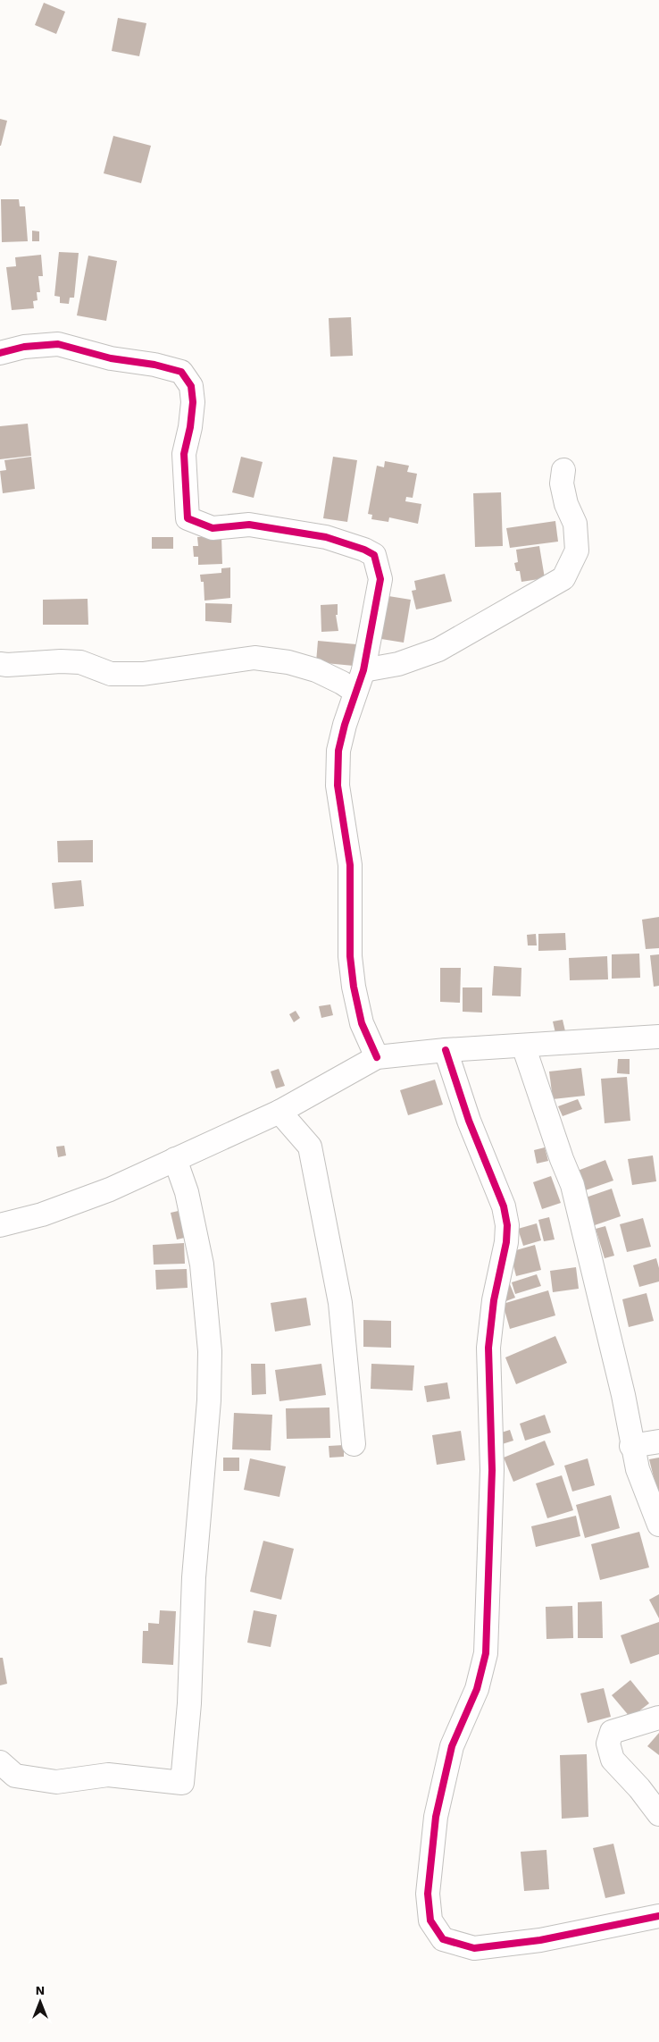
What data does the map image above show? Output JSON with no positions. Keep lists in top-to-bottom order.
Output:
{
  "north": "top"
}
